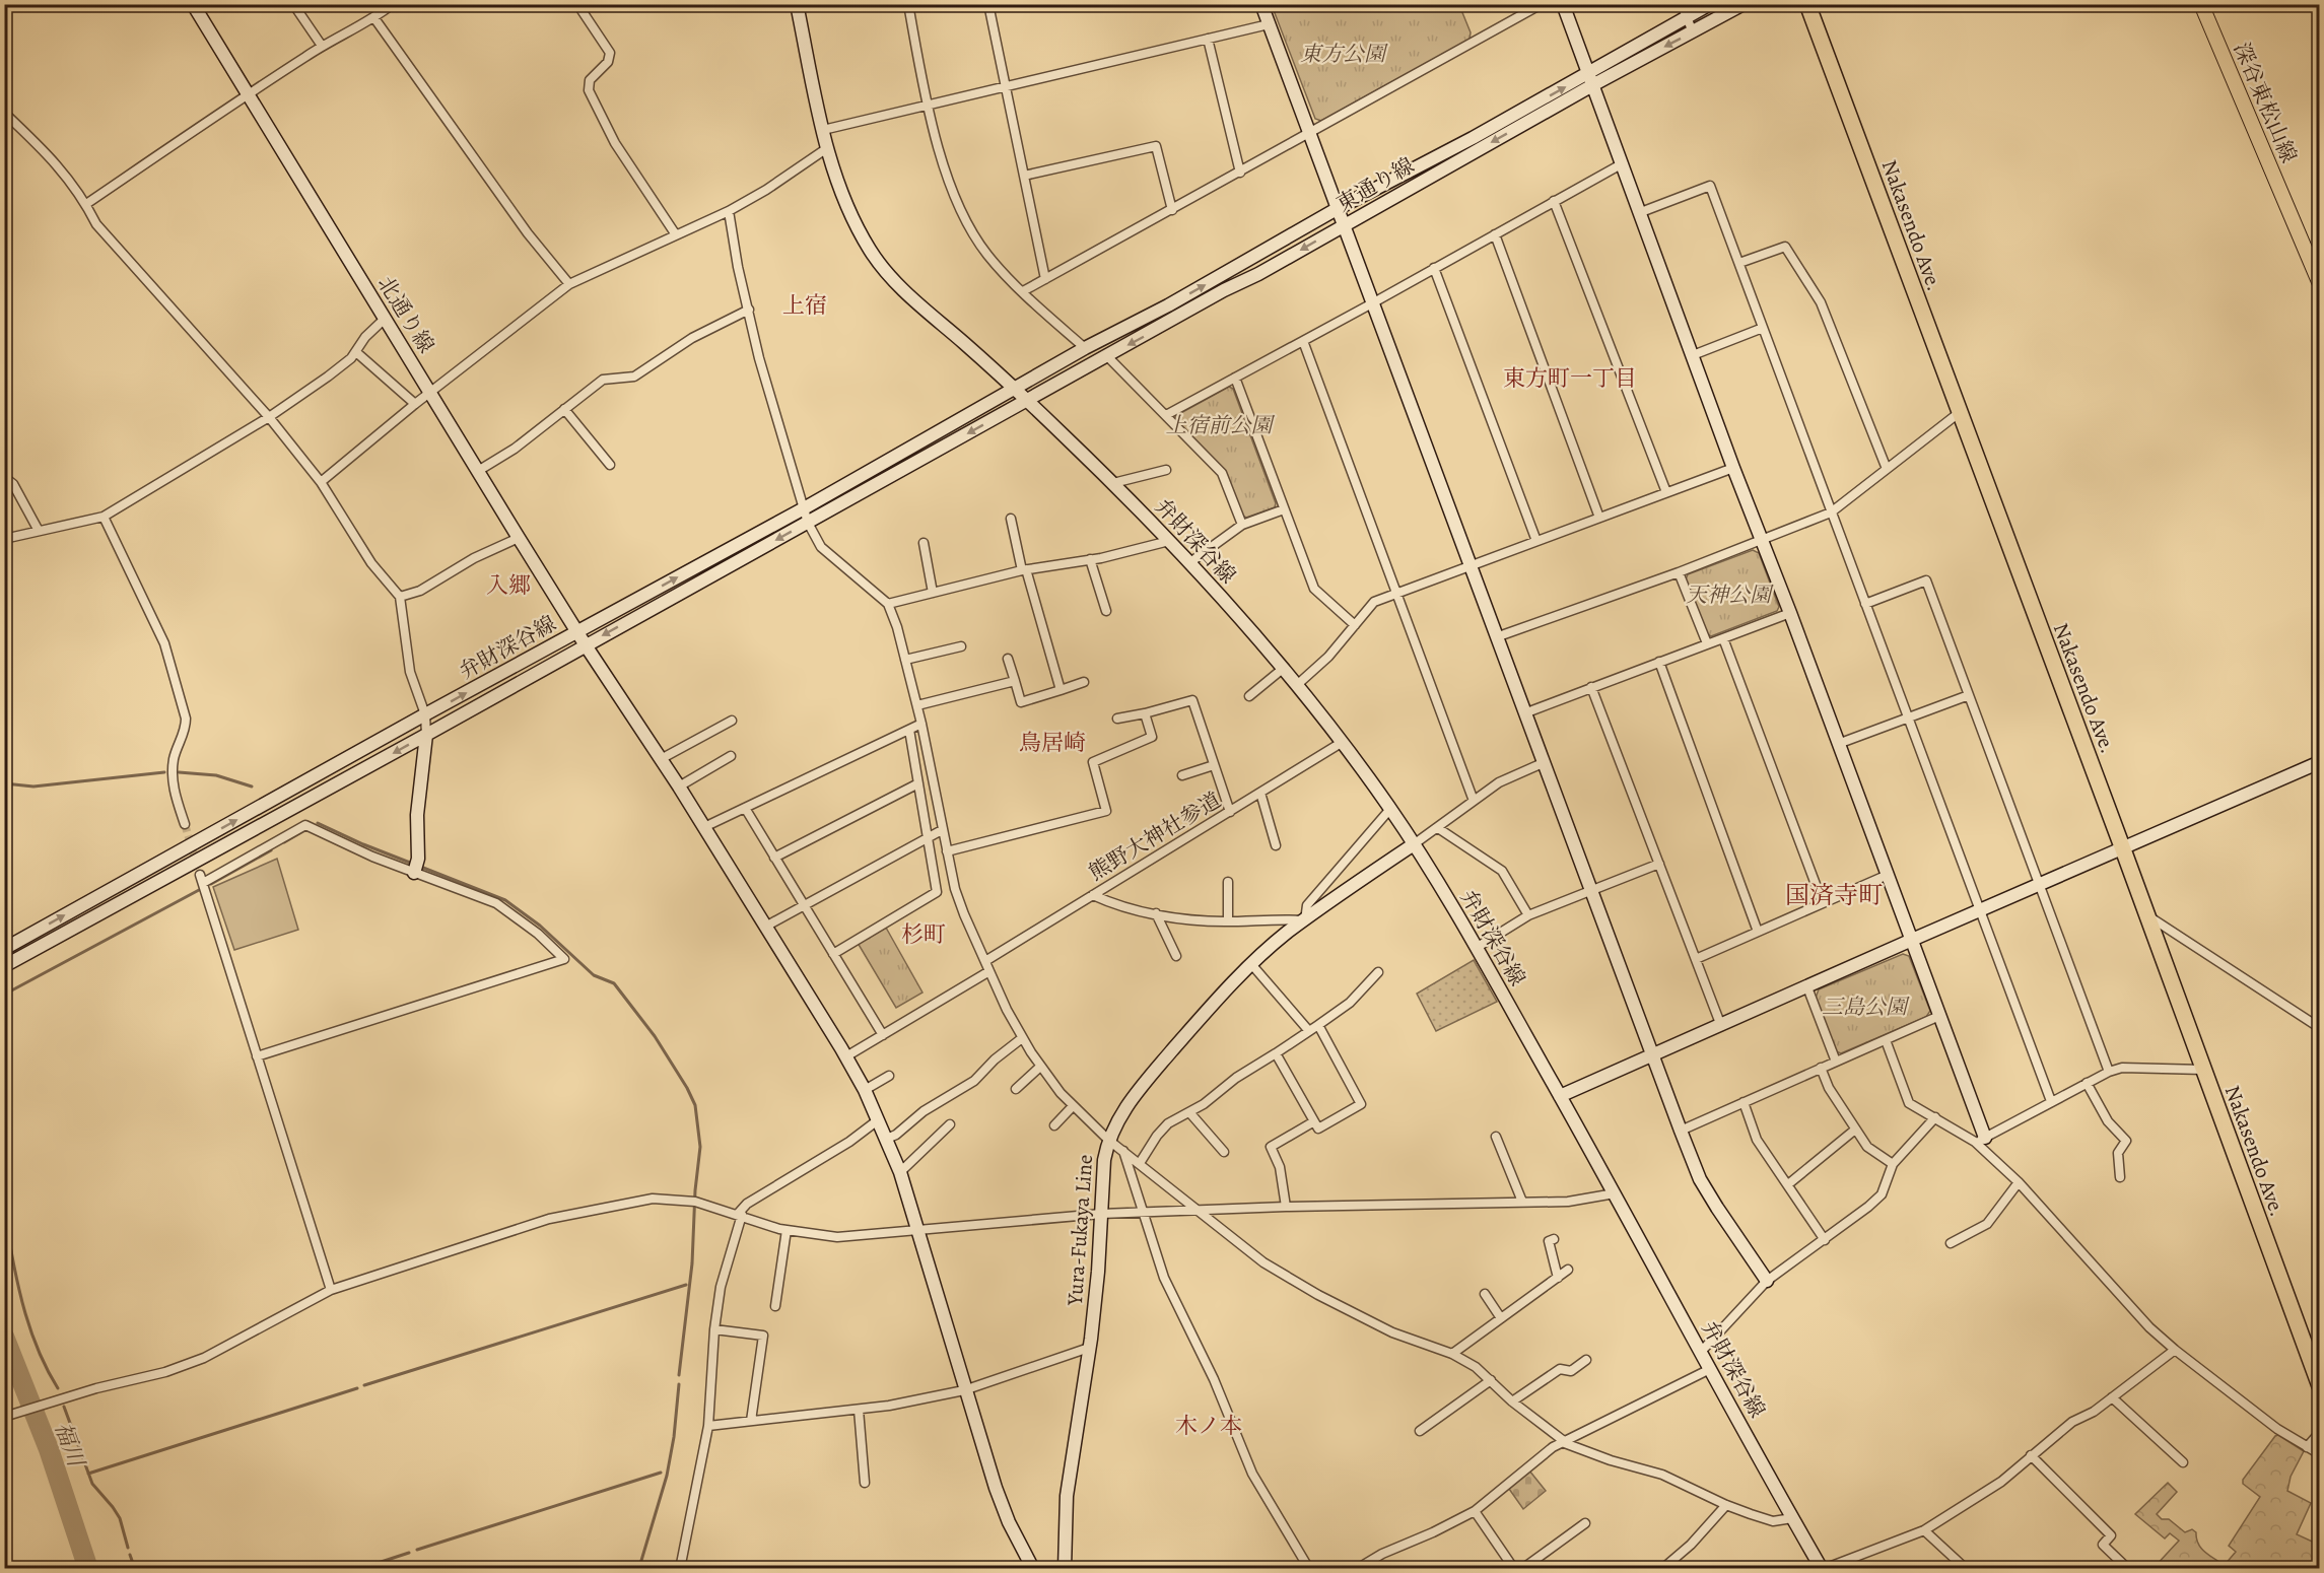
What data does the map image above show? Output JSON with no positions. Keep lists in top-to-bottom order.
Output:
{
  "streets": {
    "highway": ["Nakasendo Ave."],
    "main road": ["深谷東松山線"],
    "street": [
      "東通り線",
      "北通り線",
      "弁財深谷線",
      "熊野大神社参道",
      "Yura-Fukaya Line"
    ]
  },
  "crossings": [
    ["東通り線", "弁財深谷線"],
    ["北通り線", "弁財深谷線"],
    ["弁財深谷線", "熊野大神社参道"],
    ["弁財深谷線", "Yura-Fukaya Line"]
  ],
  "districts": [
    "上宿",
    "東方町一丁目",
    "入郷",
    "鳥居崎",
    "国済寺町",
    "杉町",
    "木ノ本"
  ],
  "water": ["福川"],
  "parks": [
    "東方公園",
    "上宿前公園",
    "天神公園",
    "三島公園"
  ]
}
